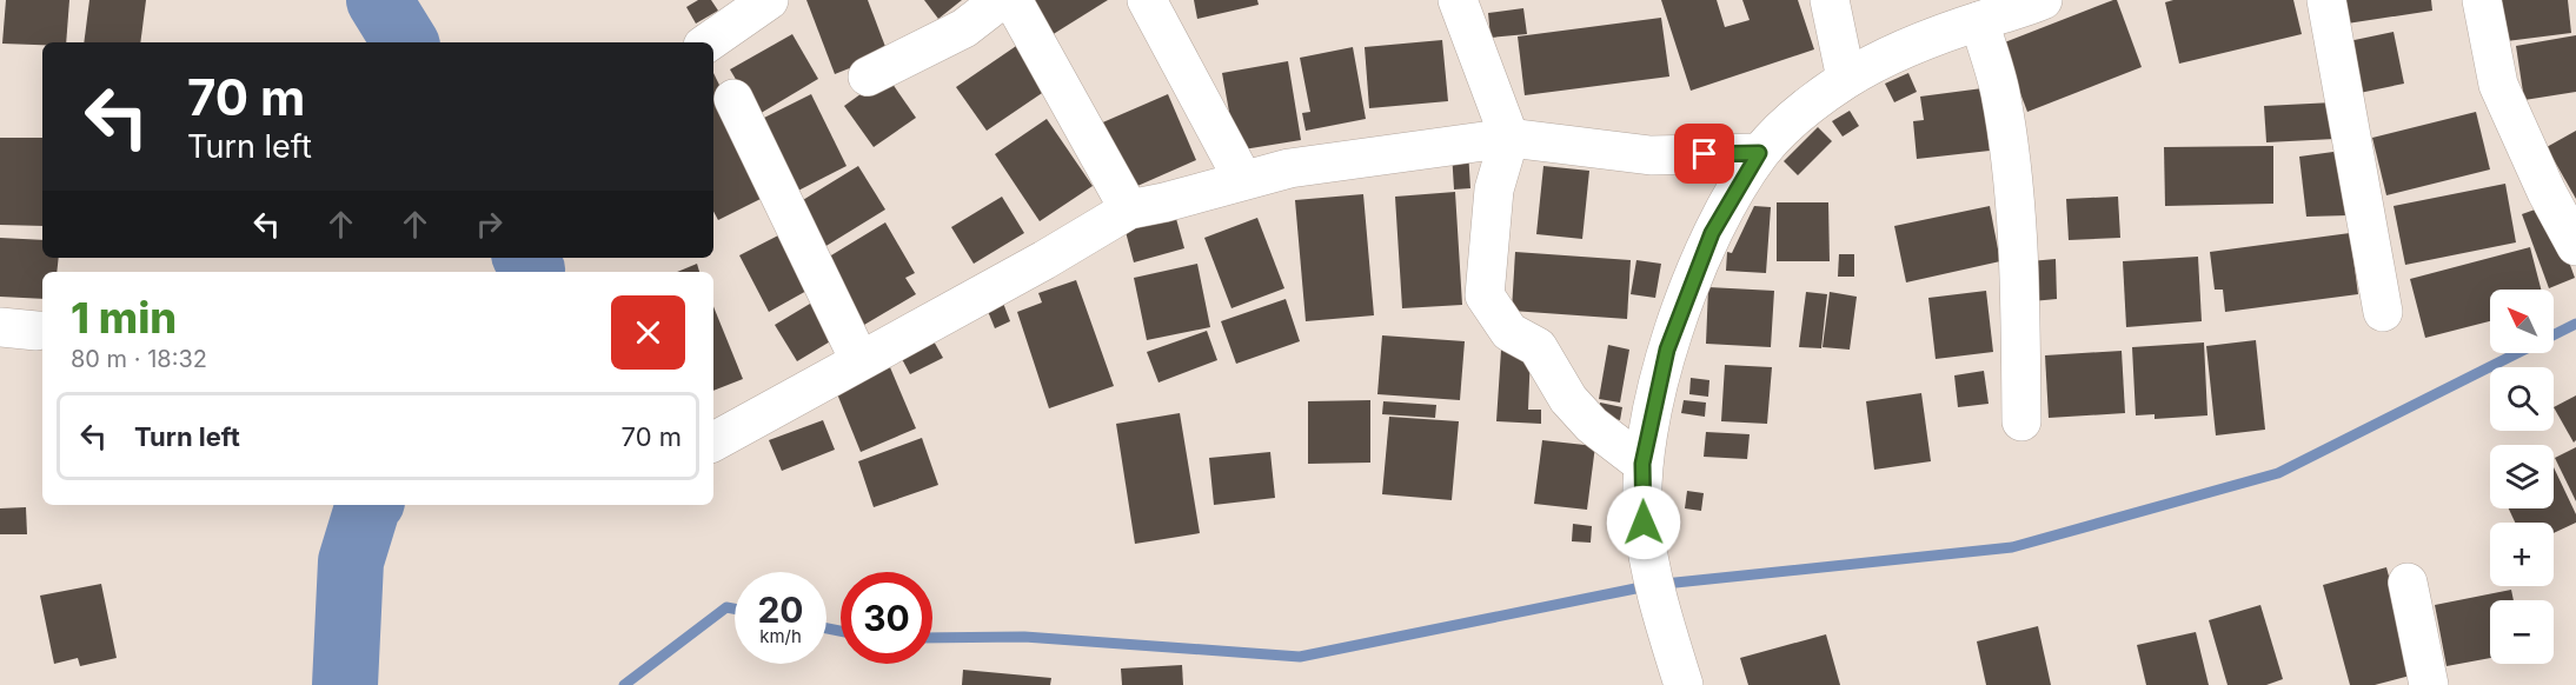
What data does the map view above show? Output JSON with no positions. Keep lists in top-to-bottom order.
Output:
{
  "north": "top left",
  "page": {
    "turn": ["70 m", "Turn left"],
    "heading": ["1 min", "80 m · 18:32"],
    "map_buttons": ["+", "−"],
    "list": [
      {
        "name": "Turn left",
        "value": "70 m"
      }
    ],
    "speed": "20 km/h",
    "limit": "30"
  }
}
